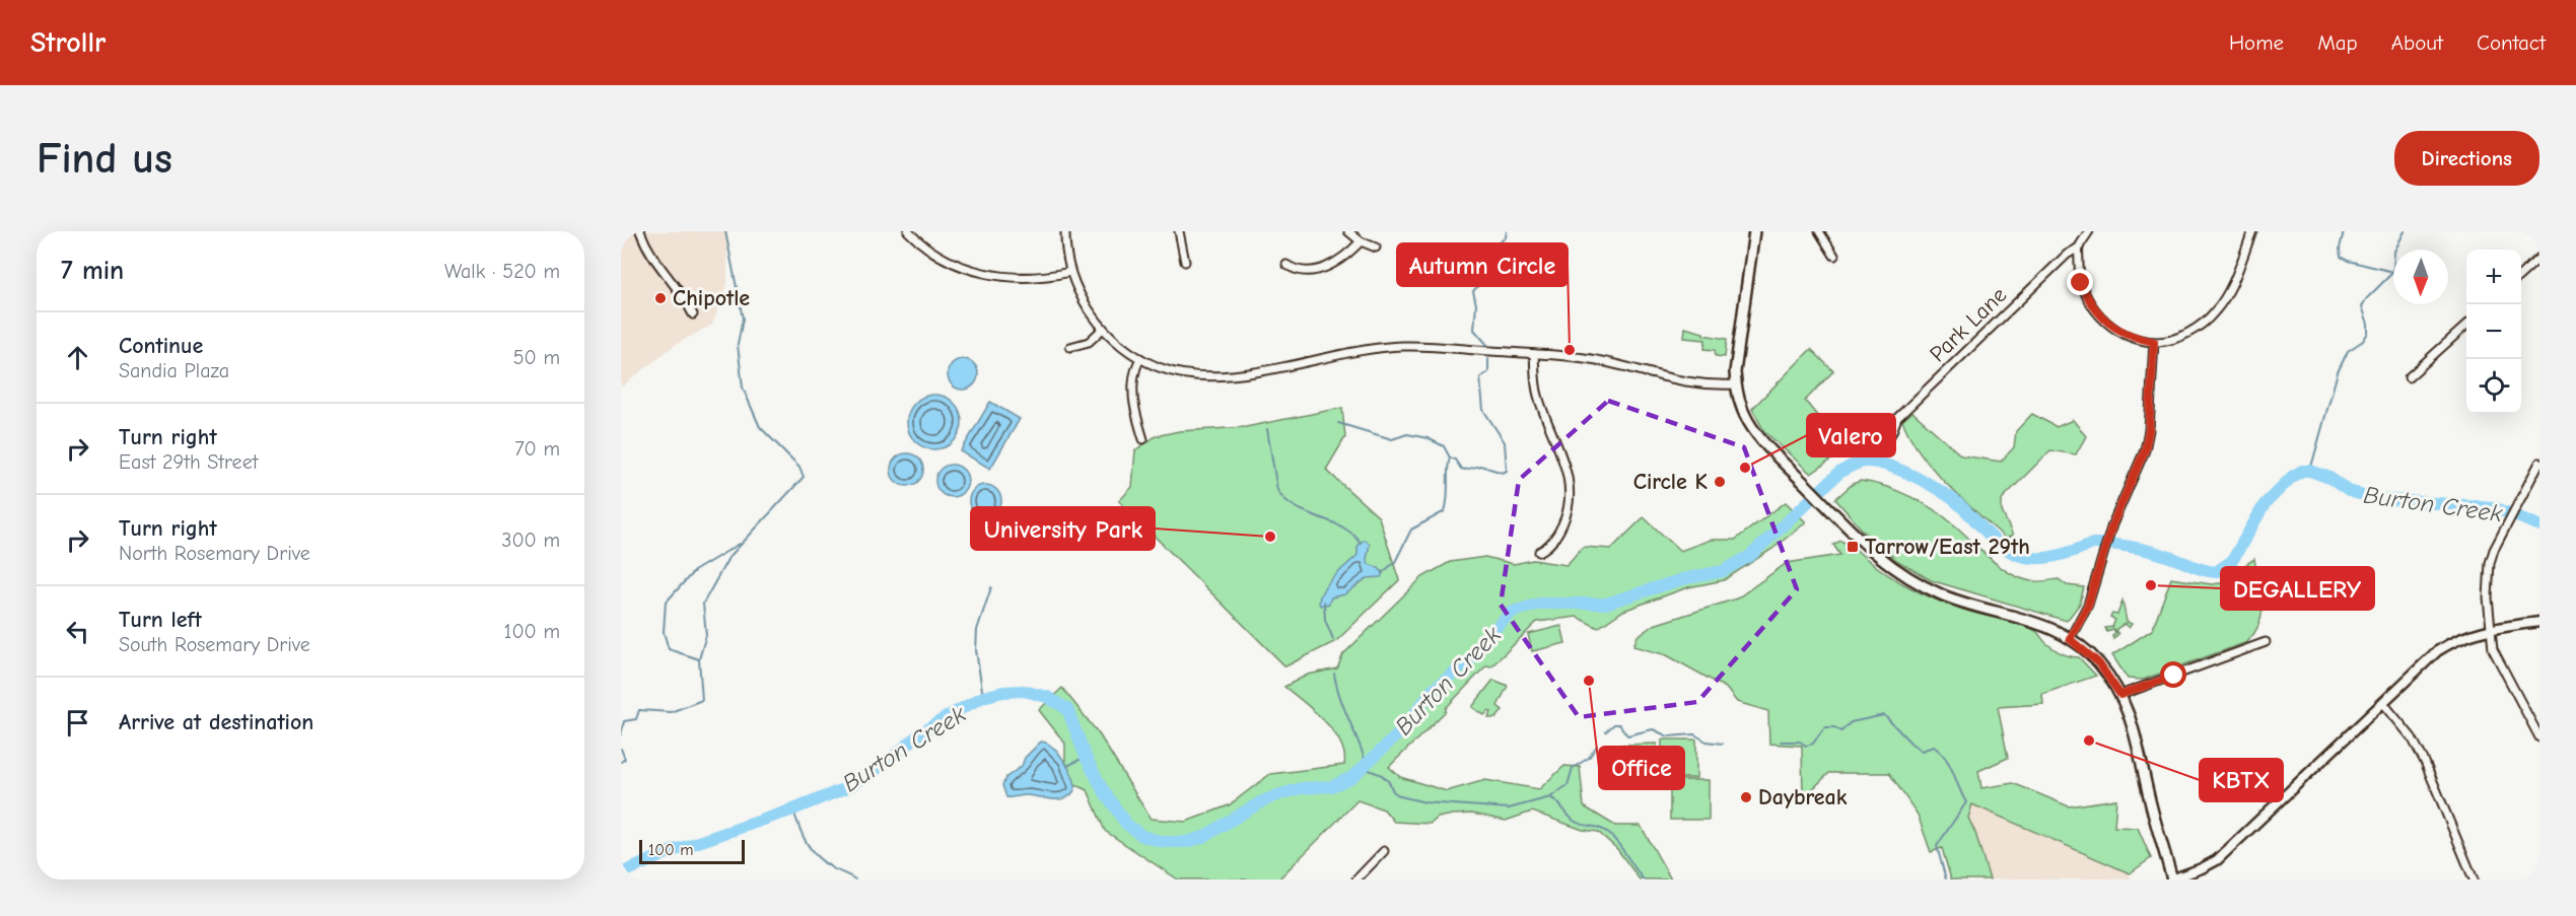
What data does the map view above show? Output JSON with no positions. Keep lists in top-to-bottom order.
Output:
{
  "streets": {
    "street": ["Park Lane"]
  },
  "water": ["Burton Creek"],
  "places": {
    "other": [
      "Chipotle",
      "Autumn Circle",
      "Valero",
      "Circle K",
      "University Park",
      "DEGALLERY",
      "Office",
      "KBTX",
      "Daybreak"
    ],
    "transit": ["Tarrow/East 29th"]
  },
  "scale_bar": "100 m",
  "north": "bottom",
  "page": {
    "header": "Strollr",
    "nav": [
      "Home",
      "Map",
      "About",
      "Contact"
    ],
    "buttons": "Directions",
    "title": "Find us",
    "heading": ["7 min", "Walk · 520 m"],
    "map_buttons": ["+", "−"],
    "list": [
      ["Continue", "Sandia Plaza", "50 m"],
      ["Turn right", "East 29th Street", "70 m"],
      ["Turn right", "North Rosemary Drive", "300 m"],
      ["Turn left", "South Rosemary Drive", "100 m"],
      "Arrive at destination"
    ],
    "scale": "100 m"
  }
}
